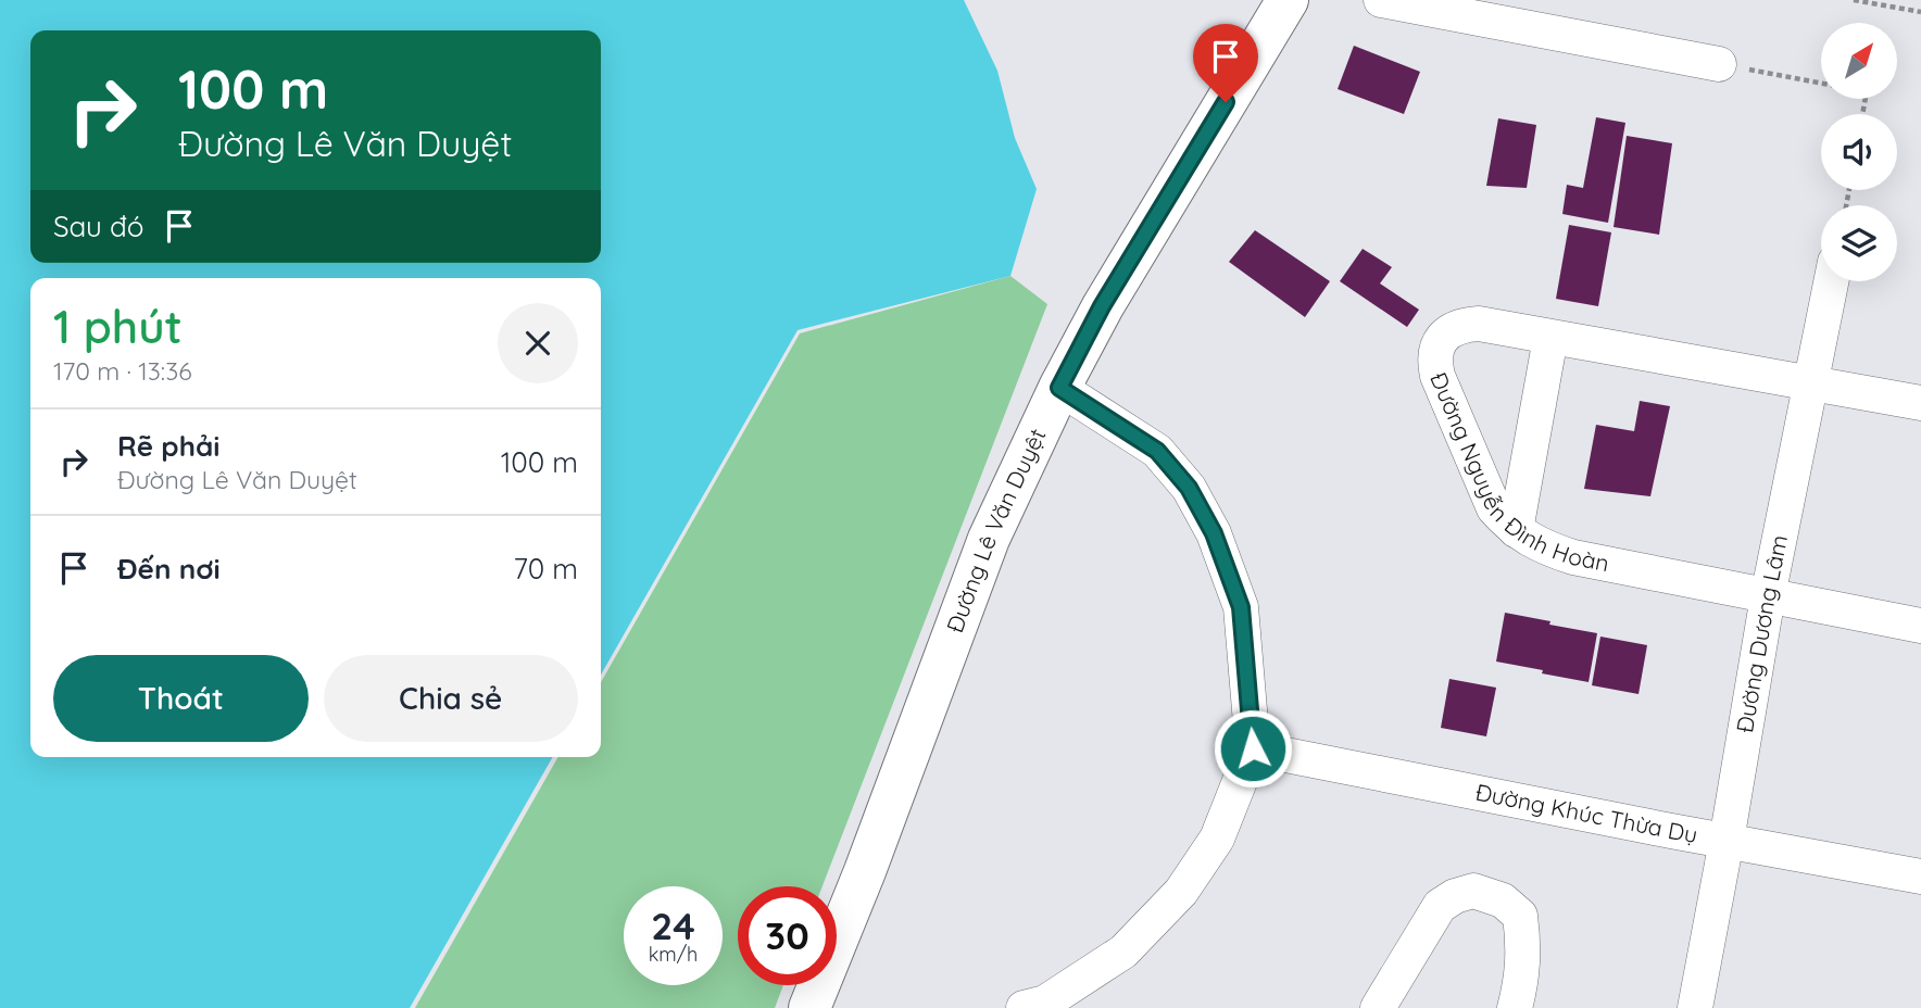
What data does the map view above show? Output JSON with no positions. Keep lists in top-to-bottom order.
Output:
{
  "streets": {
    "street": [
      "Đường Nguyễn Đình Hoàn",
      "Đường Lê Văn Duyệt",
      "Đường Dương Lâm",
      "Đường Khúc Thừa Dụ"
    ]
  },
  "crossings": [
    ["Đường Nguyễn Đình Hoàn", "Đường Dương Lâm"],
    ["Đường Dương Lâm", "Đường Khúc Thừa Dụ"]
  ],
  "north": "top right",
  "page": {
    "turn": ["100 m", "Đường Lê Văn Duyệt"],
    "then": "Sau đó",
    "heading": ["1 phút", "170 m · 13:36"],
    "list": [
      {
        "name": "Rẽ phải",
        "note": "Đường Lê Văn Duyệt",
        "value": "100 m"
      },
      {
        "name": "Đến nơi",
        "value": "70 m"
      }
    ],
    "buttons": ["Thoát", "Chia sẻ"],
    "speed": "24 km/h",
    "limit": "30"
  }
}
